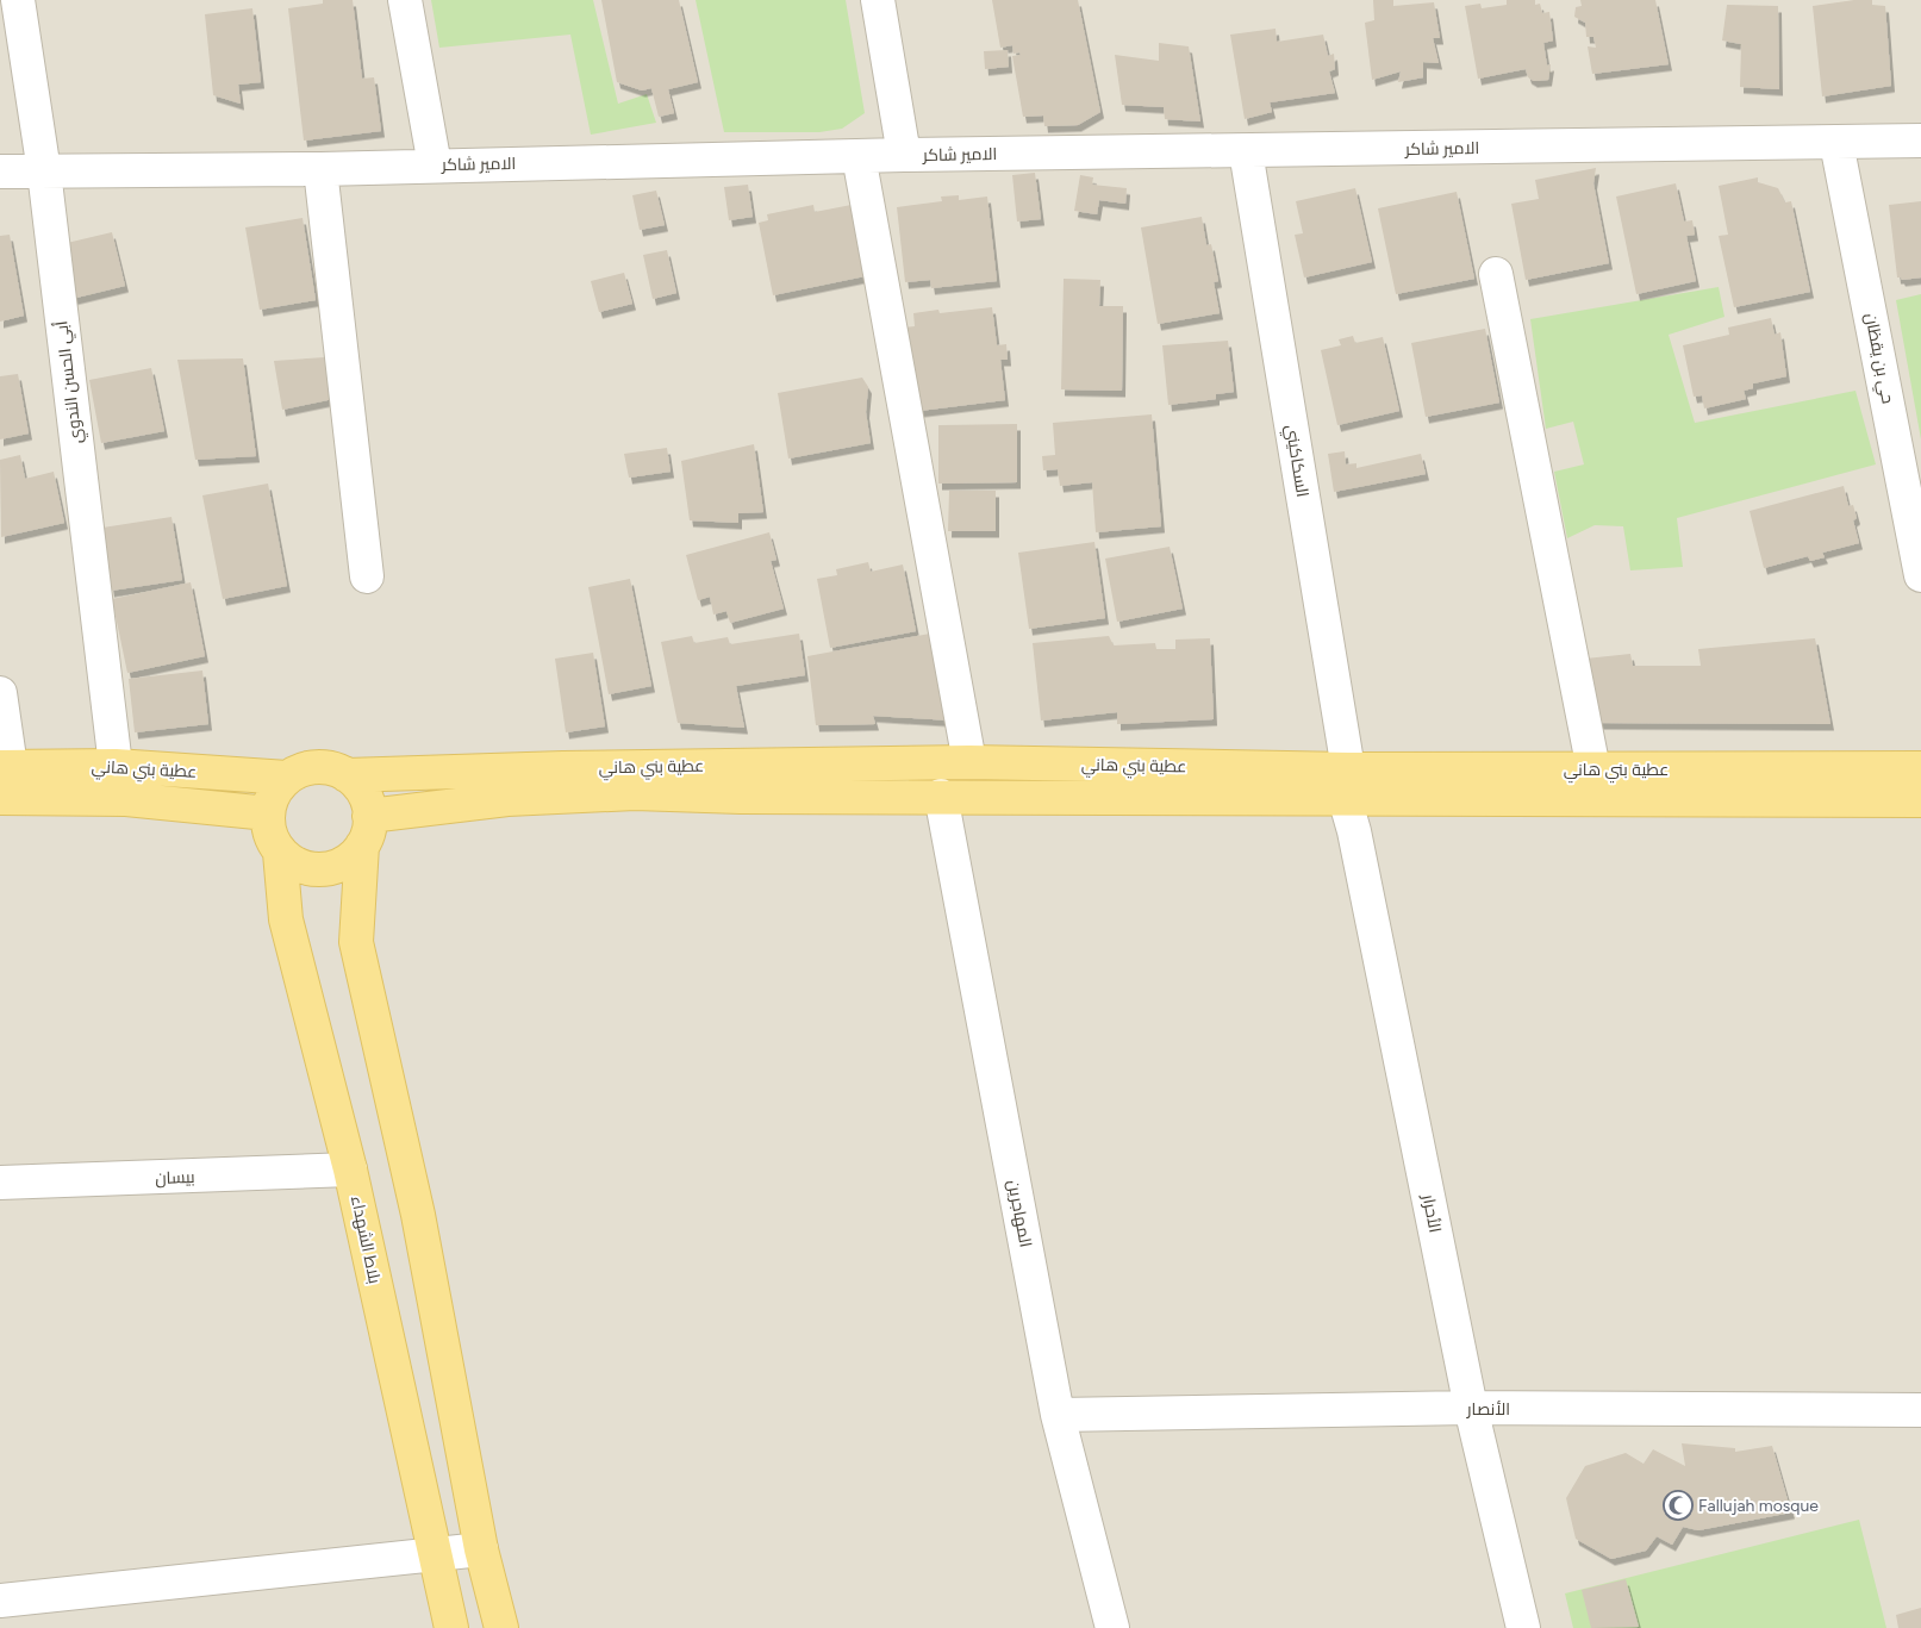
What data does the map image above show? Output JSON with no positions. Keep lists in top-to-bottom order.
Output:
{
  "streets": {
    "main road": ["عطية بني هاني", "بلاط الشهداء"],
    "street": [
      "الامير شاكر",
      "حي بن يقظان",
      "أبي الحسن الندوي",
      "السكاكيني",
      "بيسان",
      "المهاجرين",
      "الأحرار",
      "الأنصار"
    ]
  },
  "crossings": [
    ["الامير شاكر", "حي بن يقظان"],
    ["الامير شاكر", "أبي الحسن الندوي"],
    ["الامير شاكر", "السكاكيني"],
    ["أبي الحسن الندوي", "عطية بني هاني"],
    ["السكاكيني", "عطية بني هاني"],
    ["السكاكيني", "الأحرار"],
    ["عطية بني هاني", "الأحرار"],
    ["عطية بني هاني", "بلاط الشهداء"],
    ["بيسان", "بلاط الشهداء"],
    ["المهاجرين", "الأنصار"],
    ["الأحرار", "الأنصار"]
  ],
  "places": {
    "mosque": ["Fallujah mosque"]
  }
}
